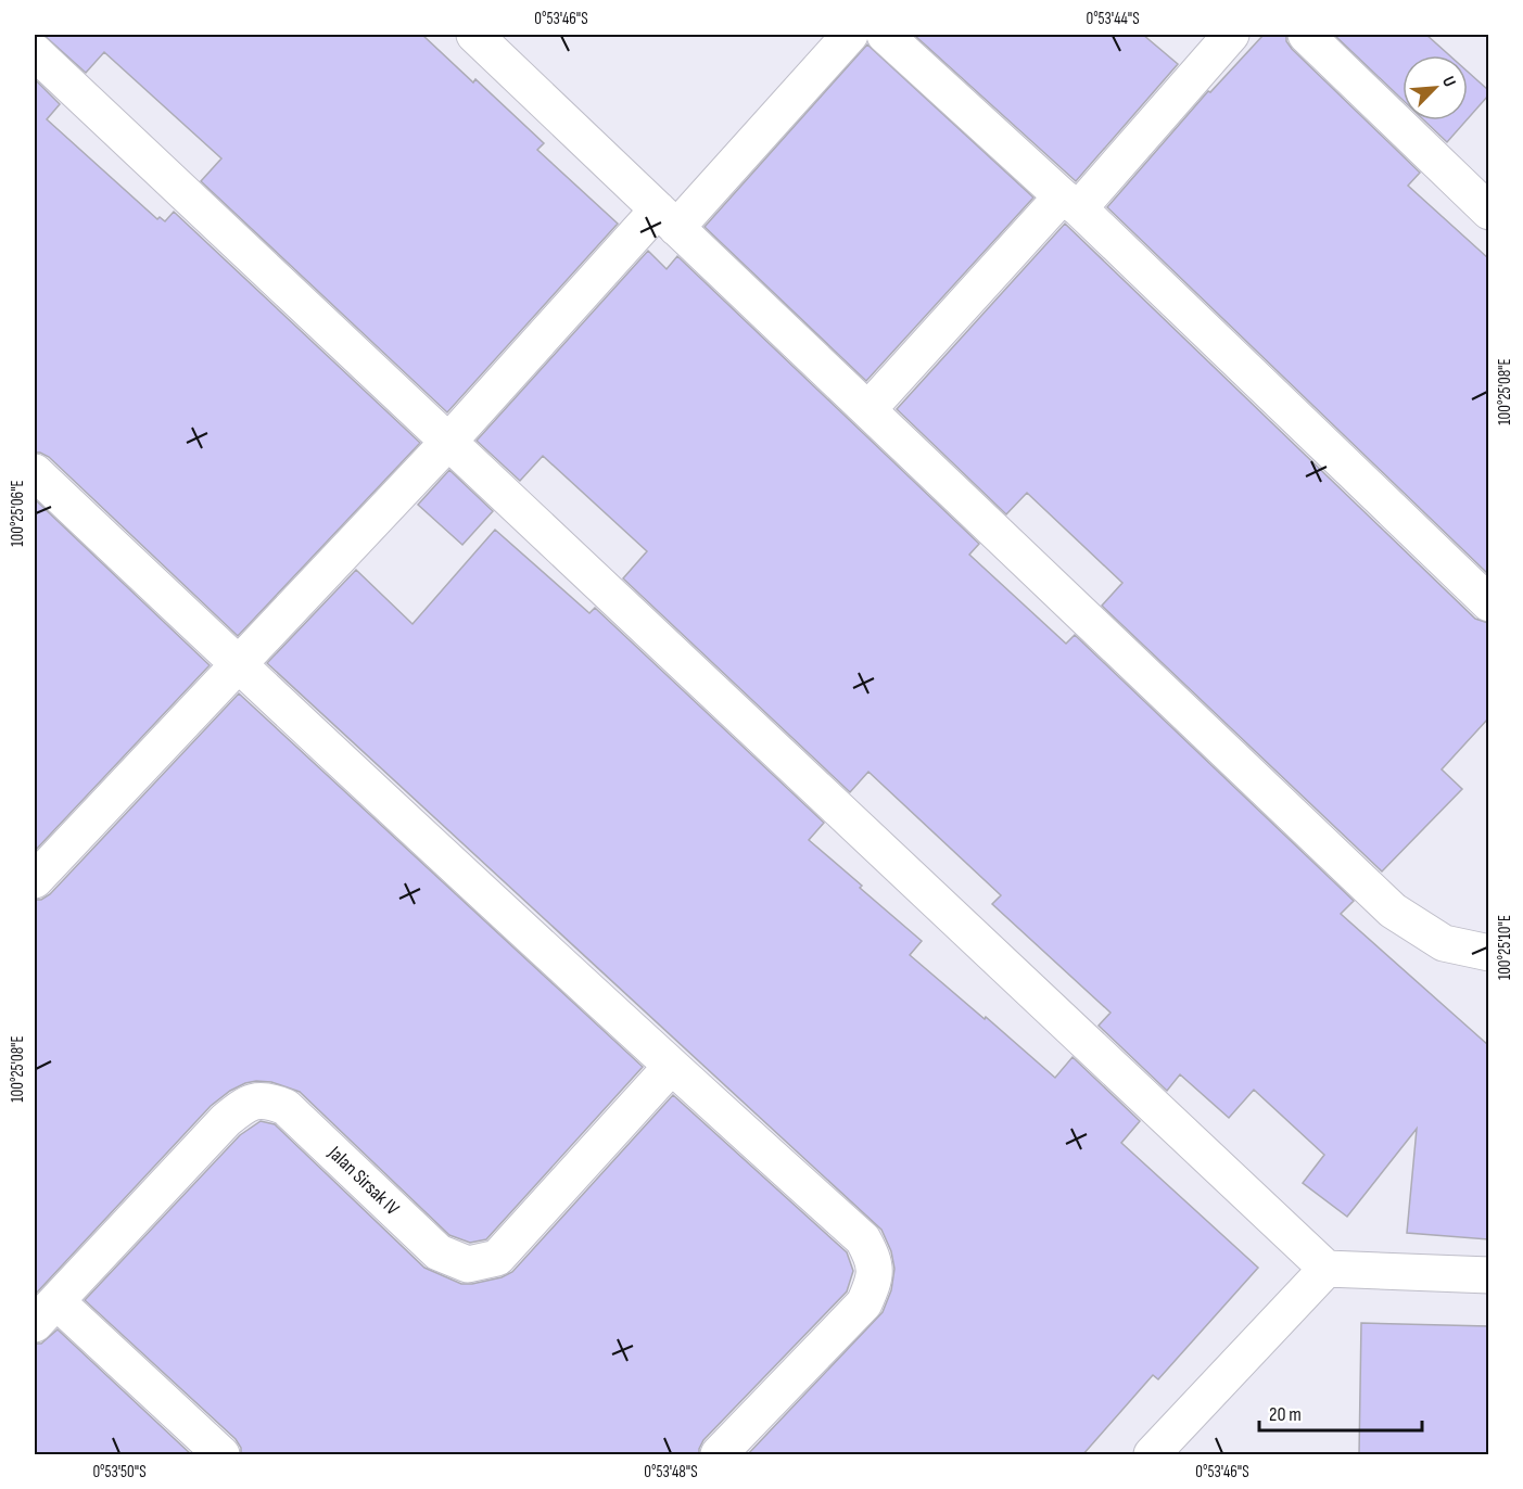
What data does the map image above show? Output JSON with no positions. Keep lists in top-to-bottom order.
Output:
{
  "streets": {
    "street": ["Jalan Sirsak IV"]
  },
  "scale_bar": "20 m",
  "north": "top right",
  "coordinates": [
    "0°53'46\"S",
    "0°53'44\"S",
    "100°25'08\"E",
    "100°25'06\"E",
    "100°25'10\"E",
    "0°53'50\"S",
    "0°53'48\"S"
  ]
}
